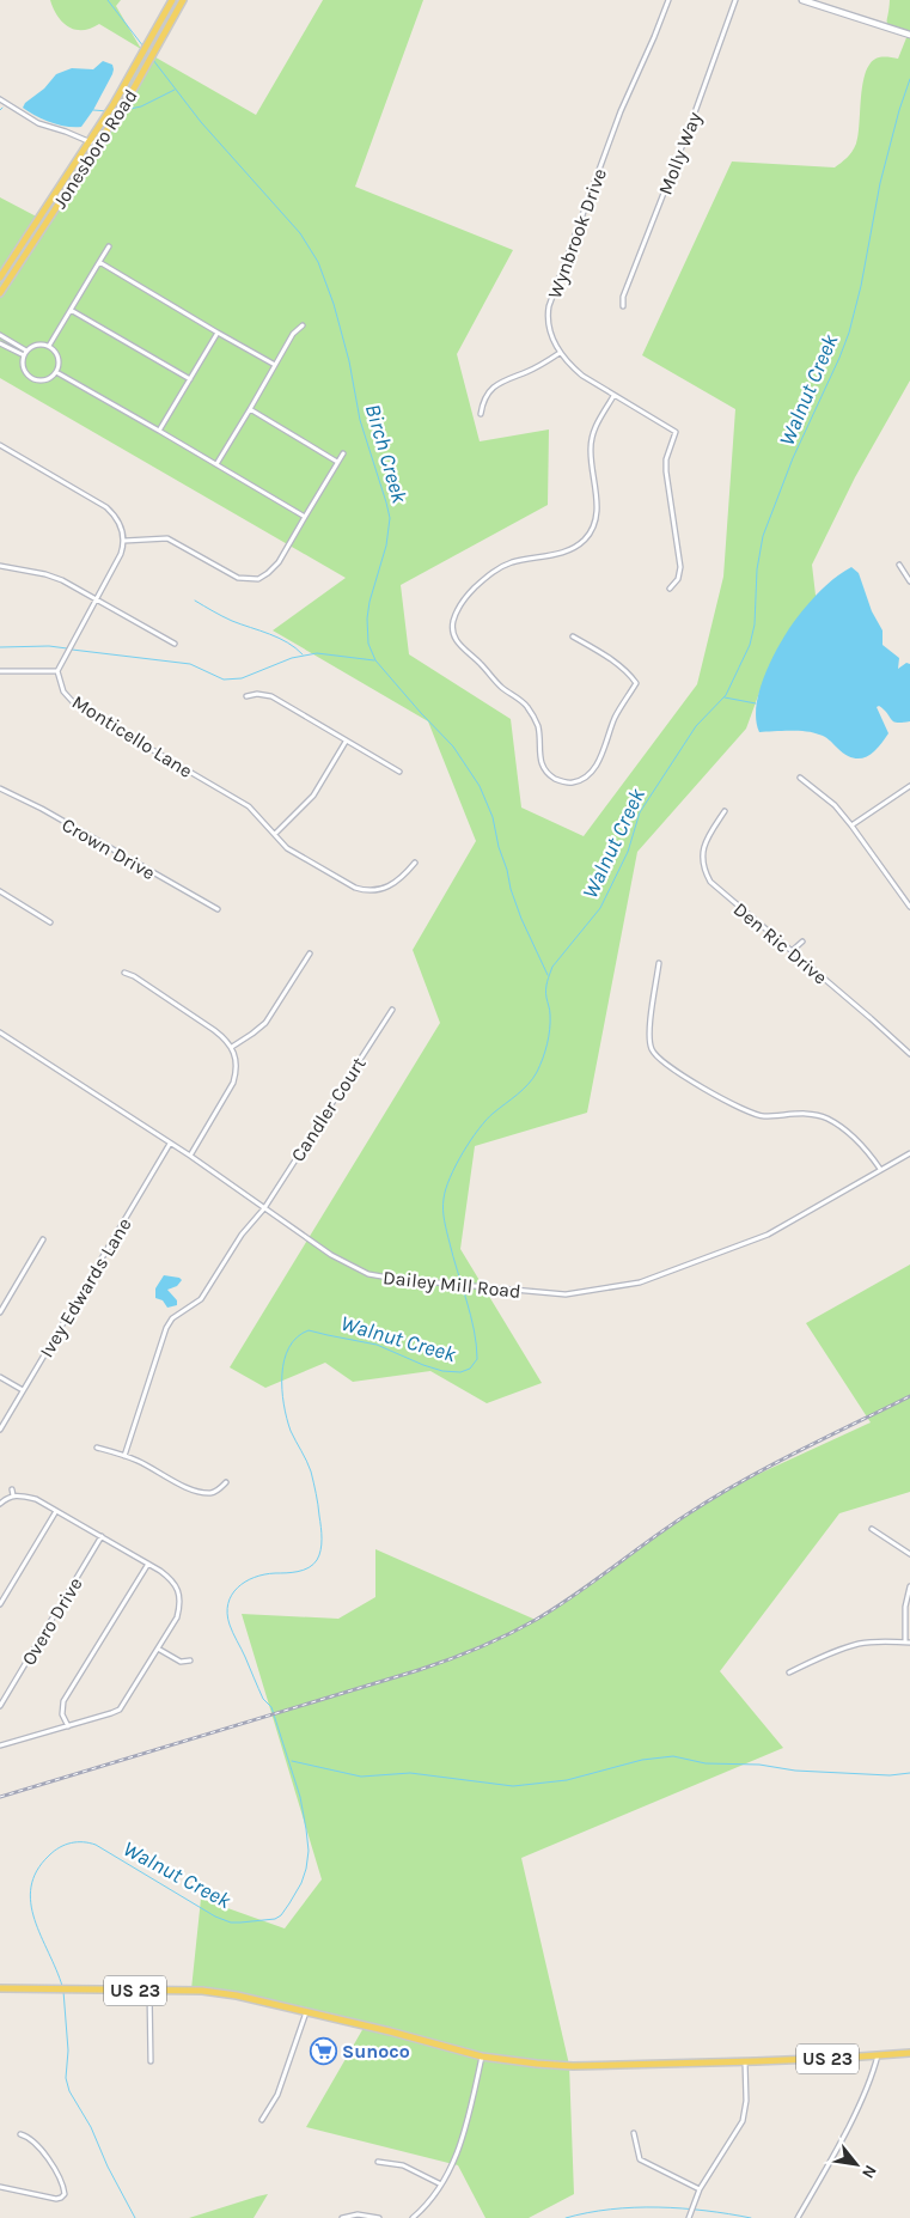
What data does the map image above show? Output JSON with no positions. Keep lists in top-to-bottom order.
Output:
{
  "streets": {
    "main road": ["Jonesboro Road", "US 23"],
    "street": [
      "Molly Way",
      "Wynbrook Drive",
      "Monticello Lane",
      "Crown Drive",
      "Den Ric Drive",
      "Candler Court",
      "Dailey Mill Road",
      "Ivey Edwards Lane",
      "Overo Drive"
    ]
  },
  "crossings": [
    ["Candler Court", "Dailey Mill Road"],
    ["Dailey Mill Road", "Ivey Edwards Lane"]
  ],
  "water": ["Walnut Creek", "Birch Creek"],
  "places": {
    "supermarket": ["Sunoco"]
  },
  "north": "bottom right"
}
